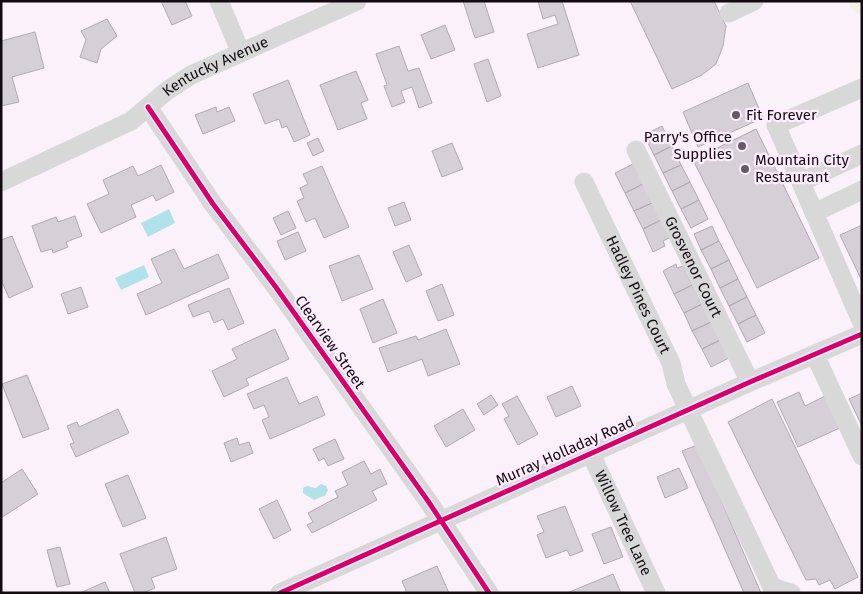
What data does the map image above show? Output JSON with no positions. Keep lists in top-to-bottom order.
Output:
{
  "streets": {
    "street": [
      "Kentucky Avenue",
      "Grosvenor Court",
      "Hadley Pines Court",
      "Clearview Street",
      "Murray Holladay Road",
      "Willow Tree Lane"
    ]
  },
  "crossings": [
    ["Kentucky Avenue", "Clearview Street"],
    ["Grosvenor Court", "Murray Holladay Road"],
    ["Hadley Pines Court", "Murray Holladay Road"],
    ["Clearview Street", "Murray Holladay Road"],
    ["Murray Holladay Road", "Willow Tree Lane"]
  ],
  "places": ["Fit Forever", "Parry's Office Supplies", "Mountain City Restaurant"]
}
